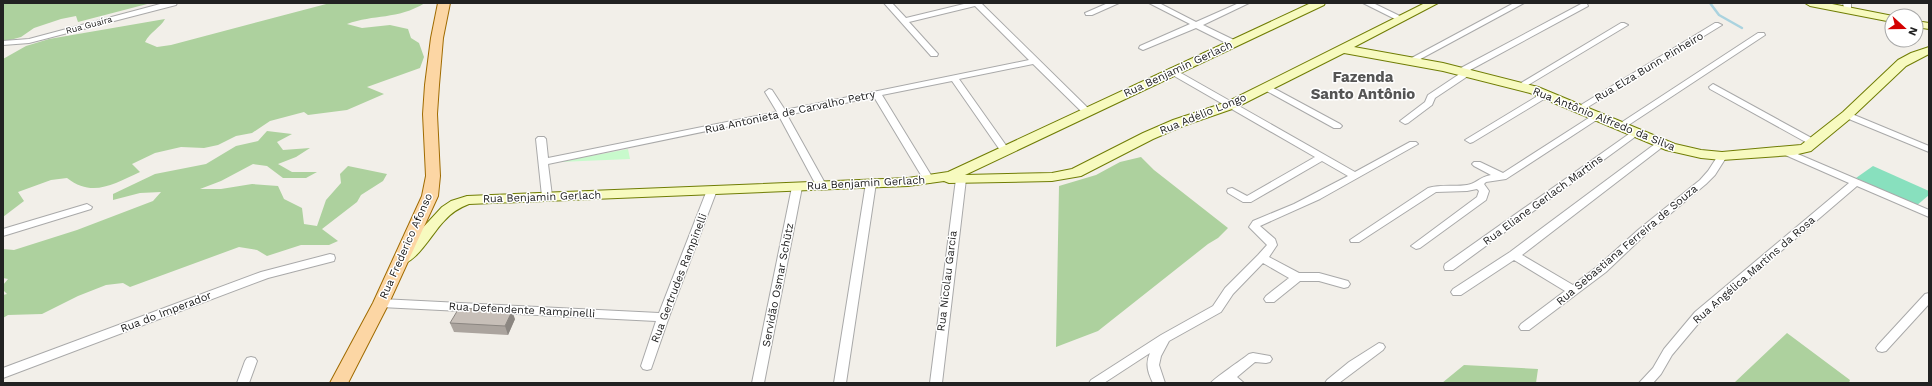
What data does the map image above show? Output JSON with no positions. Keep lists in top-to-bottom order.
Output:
{
  "streets": {
    "main road": ["Rua Frederico Afonso"],
    "street": [
      "Rua Guaíra",
      "Rua Elza Bunn Pinheiro",
      "Rua Benjamin Gerlach",
      "Rua Antonieta de Carvalho Petry",
      "Rua Adélio Longo",
      "Rua Antônio Alfredo da Silva",
      "Rua Eliane Gerlach Martins",
      "Rua Sebastiana Ferreira de Souza",
      "Rua Angélica Martins da Rosa",
      "Rua Gertrudes Rampinelli",
      "Rua Nicolau Garcia",
      "Servidão Osmar Schütz",
      "Rua Defendente Rampinelli",
      "Rua do Imperador"
    ]
  },
  "crossings": [
    ["Rua Elza Bunn Pinheiro", "Rua Antônio Alfredo da Silva"],
    ["Rua Benjamin Gerlach", "Rua Adélio Longo"],
    ["Rua Benjamin Gerlach", "Rua Frederico Afonso"],
    ["Rua Benjamin Gerlach", "Rua Gertrudes Rampinelli"],
    ["Rua Benjamin Gerlach", "Rua Nicolau Garcia"],
    ["Rua Benjamin Gerlach", "Servidão Osmar Schütz"],
    ["Rua Adélio Longo", "Rua Antônio Alfredo da Silva"],
    ["Rua Adélio Longo", "Rua Nicolau Garcia"],
    ["Rua Antônio Alfredo da Silva", "Rua Eliane Gerlach Martins"],
    ["Rua Antônio Alfredo da Silva", "Rua Sebastiana Ferreira de Souza"],
    ["Rua Frederico Afonso", "Rua Defendente Rampinelli"],
    ["Rua Gertrudes Rampinelli", "Rua Defendente Rampinelli"]
  ],
  "districts": ["Fazenda Santo Antônio"],
  "north": "right"
}
